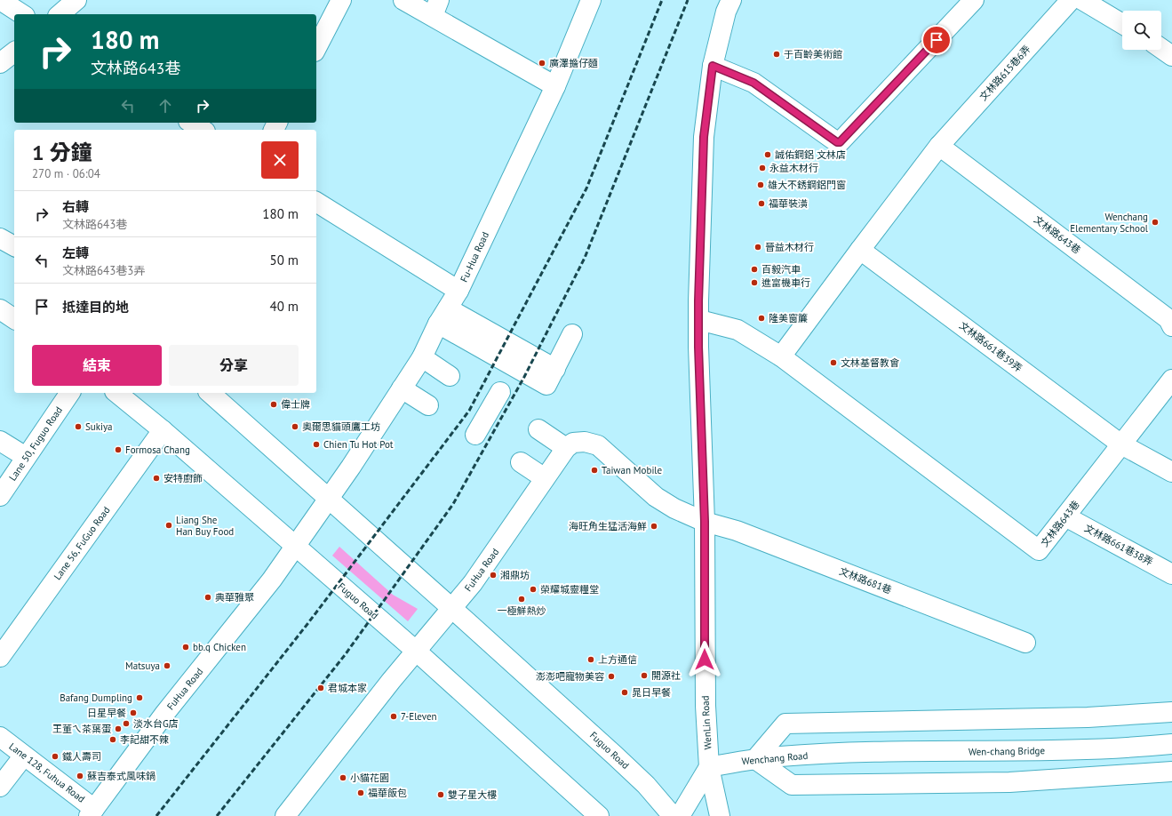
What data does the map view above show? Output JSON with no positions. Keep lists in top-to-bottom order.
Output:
{
  "streets": {
    "street": [
      "文林路615巷6弄",
      "文林路643巷",
      "Fu-Hua Road",
      "文林路661巷39弄",
      "Lane 50, Fuguo Road",
      "Lane 56, FuGuo Road",
      "文林路661巷38弄",
      "FuHua Road",
      "文林路681巷",
      "Fuguo Road",
      "WenLin Road",
      "Wen-chang Bridge",
      "Wenchang Road",
      "Lane 128, Fuhua Road"
    ]
  },
  "crossings": [
    ["文林路615巷6弄", "文林路643巷"],
    ["文林路643巷", "文林路661巷39弄"],
    ["文林路643巷", "文林路661巷38弄"],
    ["Fu-Hua Road", "Fuguo Road"],
    ["Lane 56, FuGuo Road", "Fuguo Road"],
    ["FuHua Road", "Fuguo Road"],
    ["FuHua Road", "Lane 128, Fuhua Road"],
    ["文林路681巷", "WenLin Road"],
    ["WenLin Road", "Wenchang Road"],
    ["Wen-chang Bridge", "Wenchang Road"]
  ],
  "places": [
    "于百齡美術館",
    "廣澤擔仔麵",
    "誠佑鋼鋁 文林店",
    "永益木材行",
    "雄大不銹鋼鋁門窗",
    "福華裝潢",
    "Wenchang Elementary School",
    "晉益木材行",
    "百毅汽車",
    "進富機車行",
    "隆美窗簾",
    "文林基督教會",
    "偉士牌",
    "Sukiya",
    "奧爾思貓頭鷹工坊",
    "Chien Tu Hot Pot",
    "Formosa Chang",
    "Taiwan Mobile",
    "安特廚飾",
    "Liang She Han Buy Food",
    "海旺角生猛活海鮮",
    "湘鼎坊",
    "榮耀城靈糧堂",
    "典華雅聚",
    "一極鮮熱炒",
    "bb.q Chicken",
    "上方通信",
    "Matsuya",
    "開源社",
    "澎澎吧寵物美容",
    "君城本家",
    "晁日早餐",
    "Bafang Dumpling",
    "日星早餐",
    "7-Eleven",
    "淡水台G店",
    "王董ㄟ茶葉蛋",
    "李記甜不辣",
    "鐵人壽司",
    "蘇吉泰式風味鍋",
    "小貓花園",
    "福華飯包",
    "雙子星大樓"
  ],
  "page": {
    "turn": ["180 m", "文林路643巷"],
    "heading": ["1 分鐘", "270 m · 06:04"],
    "list": [
      {
        "name": "右轉",
        "note": "文林路643巷",
        "value": "180 m"
      },
      {
        "name": "左轉",
        "note": "文林路643巷3弄",
        "value": "50 m"
      },
      {
        "name": "抵達目的地",
        "value": "40 m"
      }
    ],
    "buttons": ["結束", "分享"]
  }
}
